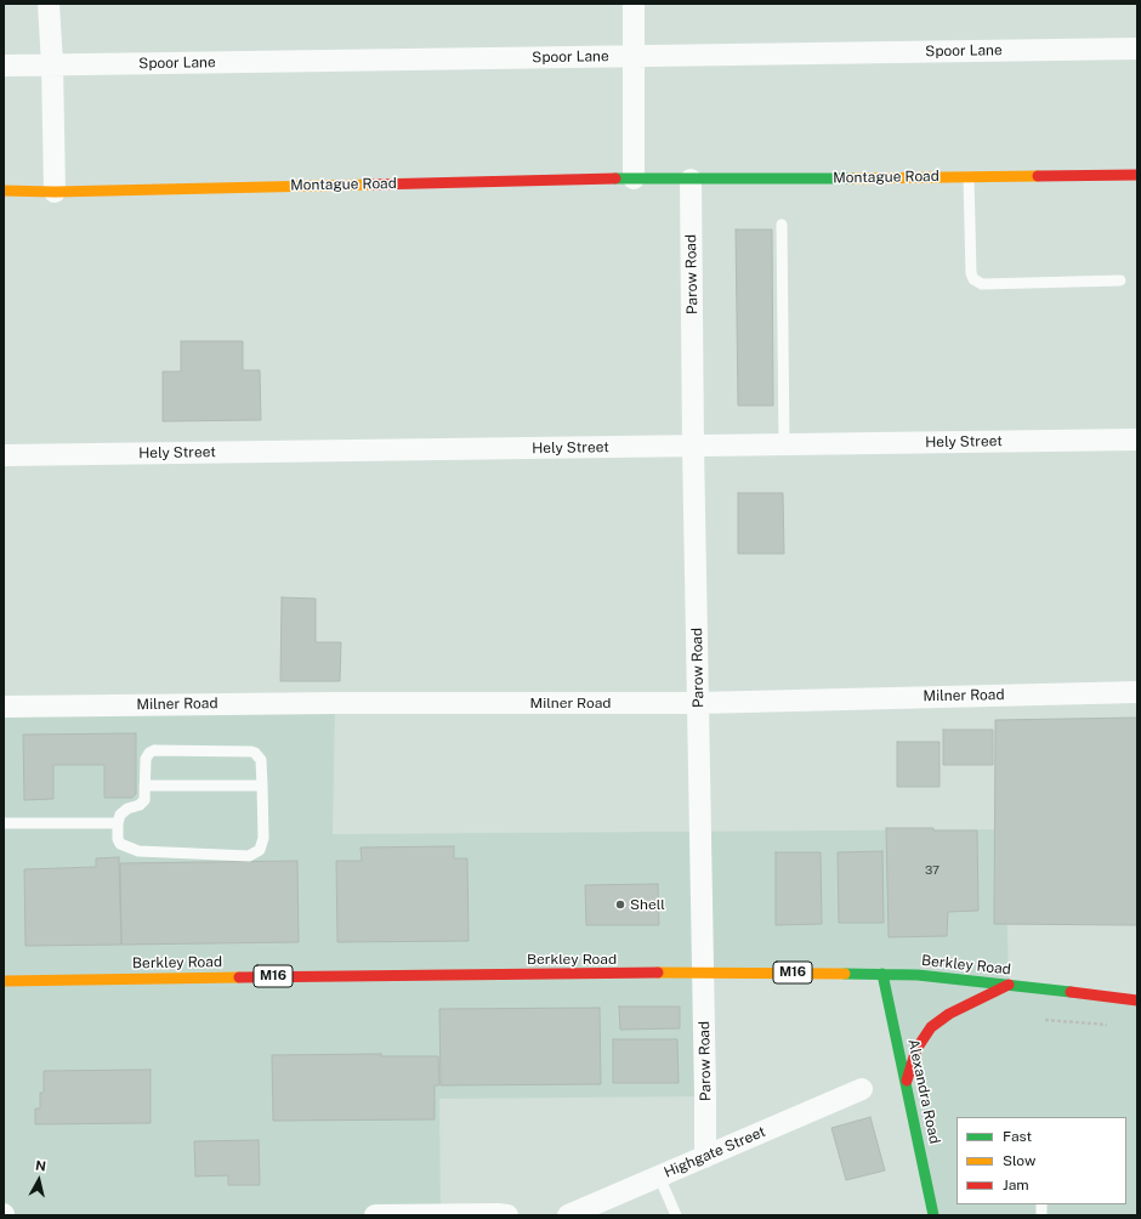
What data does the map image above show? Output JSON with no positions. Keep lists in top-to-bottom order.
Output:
{
  "streets": {
    "street": [
      "Spoor Lane",
      "Montague Road",
      "Parow Road",
      "Hely Street",
      "Milner Road",
      "Berkley Road",
      "M16",
      "Alexandra Road",
      "Highgate Street"
    ]
  },
  "crossings": [
    ["Montague Road", "Parow Road"],
    ["Parow Road", "Hely Street"],
    ["Parow Road", "Milner Road"],
    ["Parow Road", "Berkley Road"],
    ["Parow Road", "Highgate Street"],
    ["Berkley Road", "Alexandra Road"]
  ],
  "places": ["Shell"],
  "house_numbers": ["37"],
  "legend": ["Fast", "Slow", "Jam"],
  "north": "top"
}
